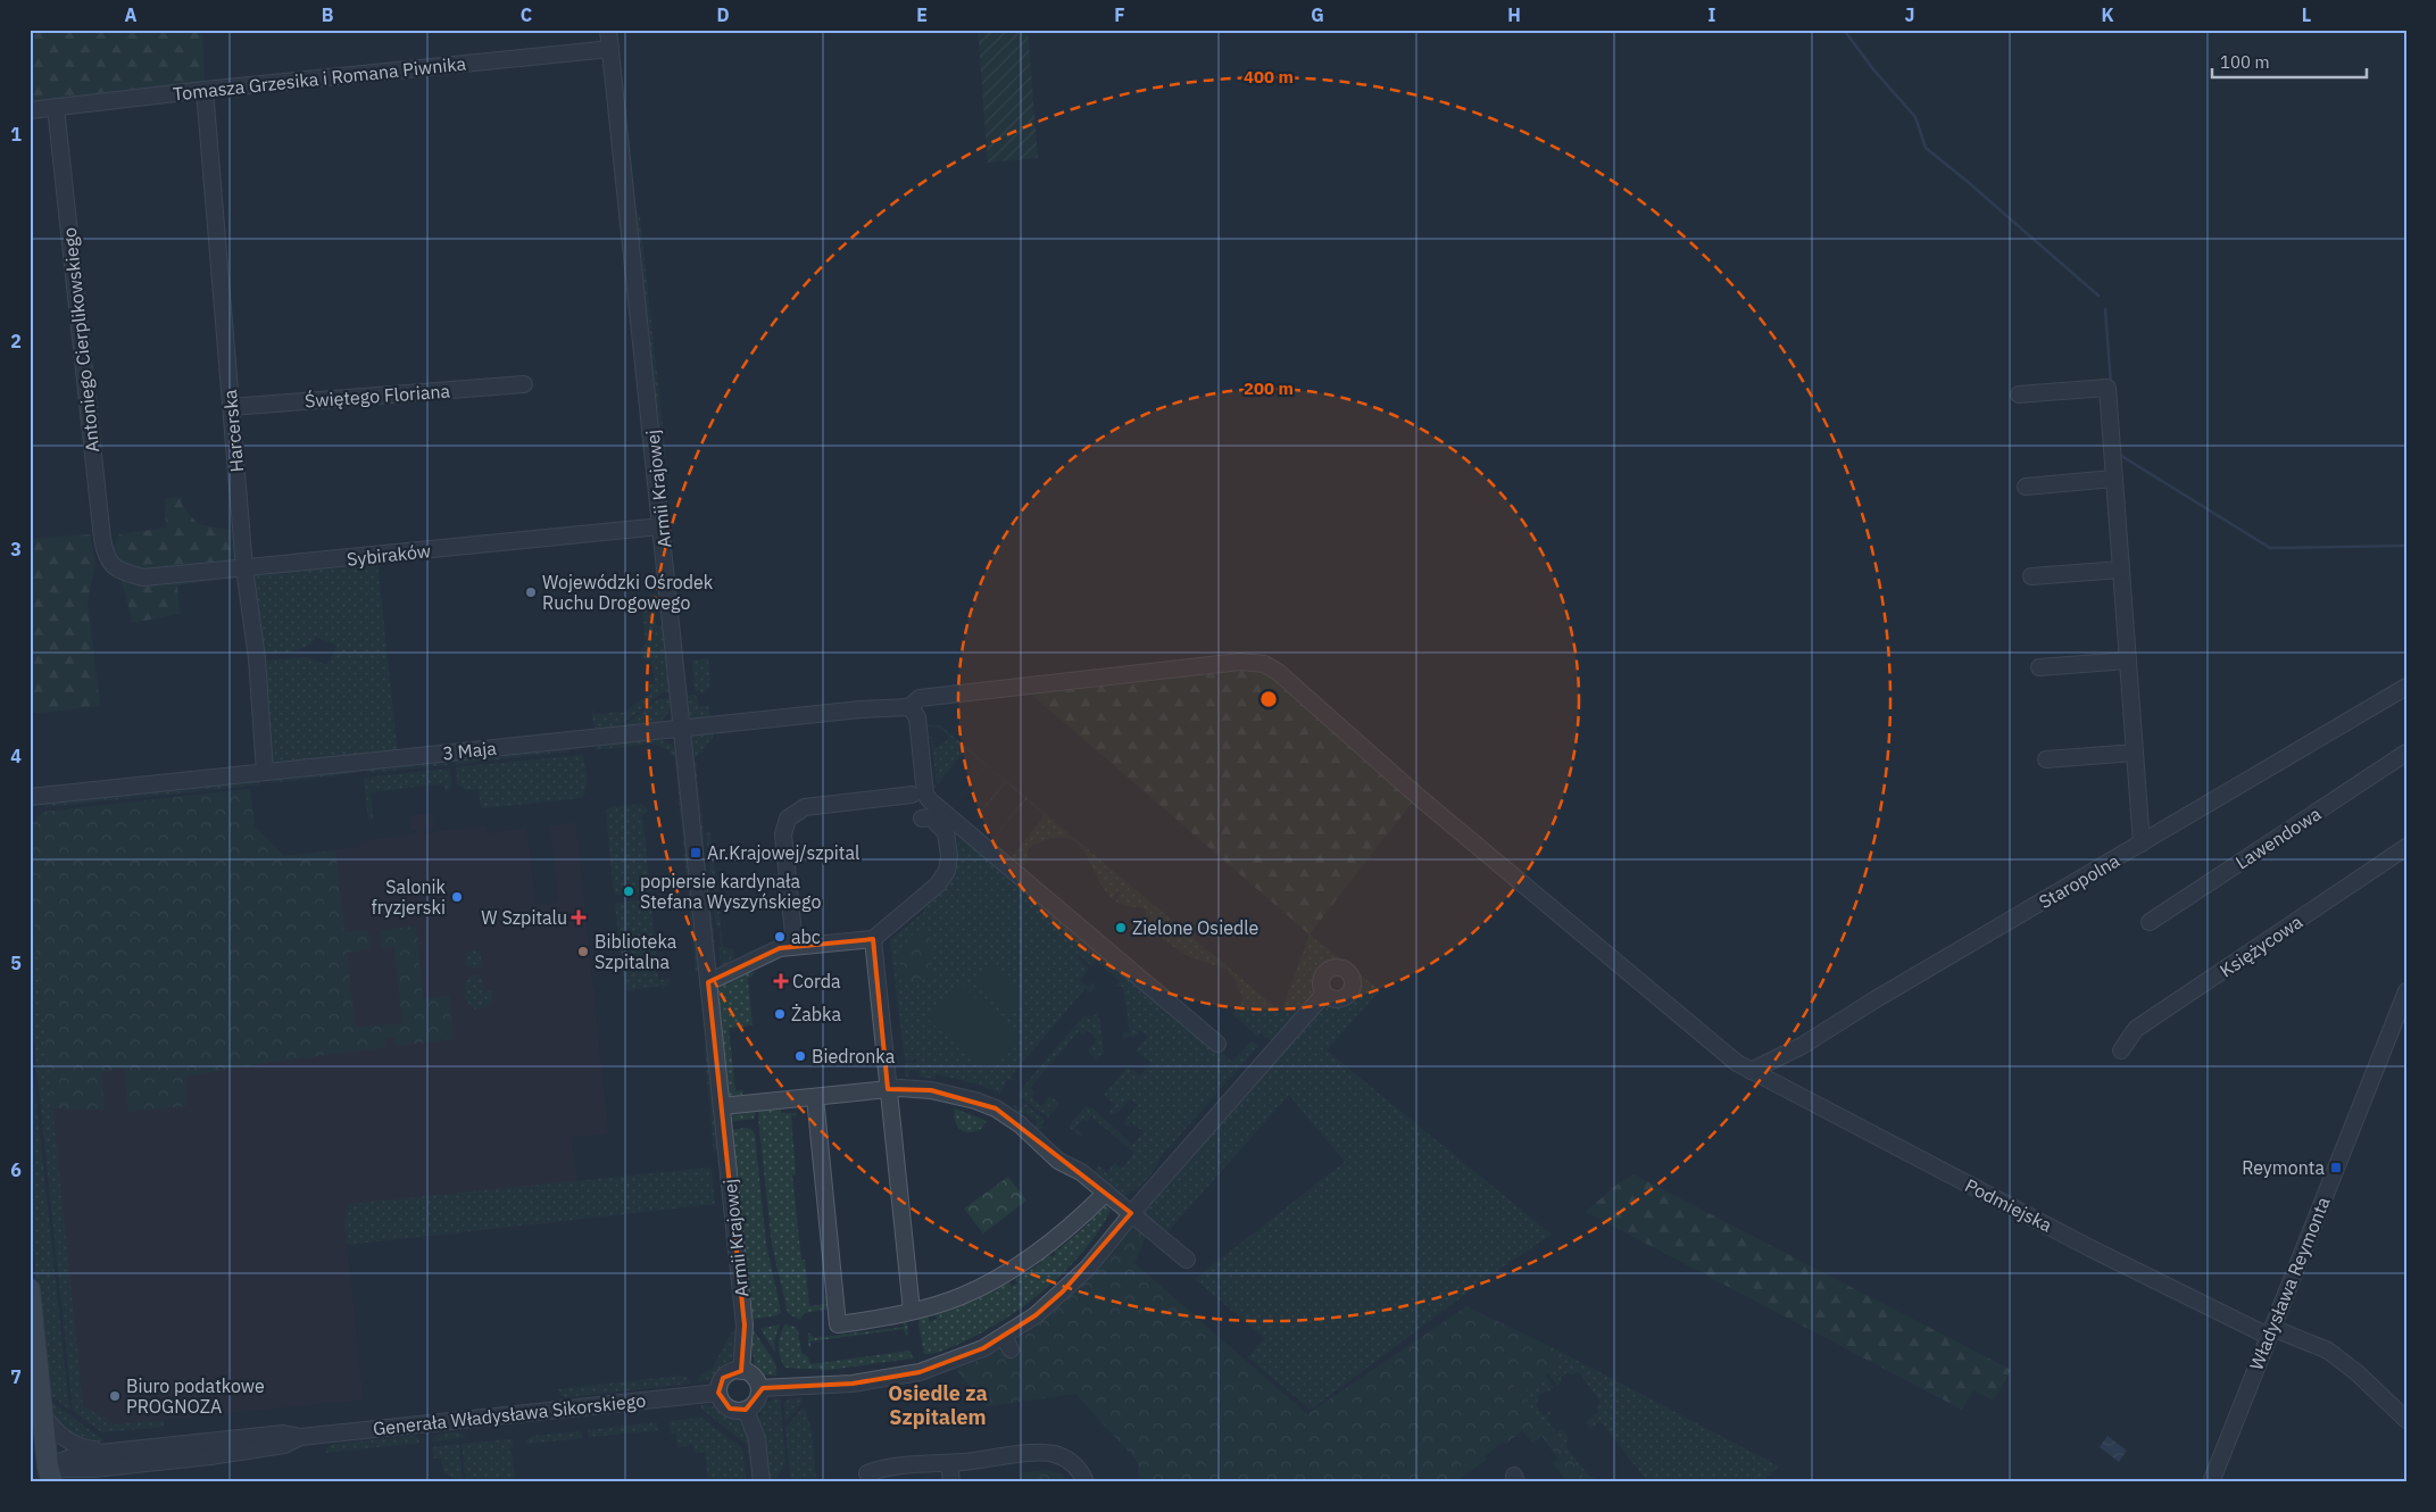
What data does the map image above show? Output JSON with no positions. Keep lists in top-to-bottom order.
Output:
{
  "streets": {
    "street": [
      "Tomasza Grzesika i Romana Piwnika",
      "Antoniego Cierplikowskiego",
      "Świętego Floriana",
      "Harcerska",
      "Armii Krajowej",
      "Sybiraków",
      "3 Maja",
      "Lawendowa",
      "Staropolna",
      "Księżycowa",
      "Podmiejska",
      "Władysława Reymonta",
      "Generała Władysława Sikorskiego"
    ]
  },
  "crossings": [
    ["Tomasza Grzesika i Romana Piwnika", "Antoniego Cierplikowskiego"],
    ["Tomasza Grzesika i Romana Piwnika", "Harcerska"],
    ["Tomasza Grzesika i Romana Piwnika", "Armii Krajowej"],
    ["Antoniego Cierplikowskiego", "Sybiraków"],
    ["Świętego Floriana", "Harcerska"],
    ["Harcerska", "Sybiraków"],
    ["Harcerska", "3 Maja"],
    ["Armii Krajowej", "Sybiraków"],
    ["Armii Krajowej", "3 Maja"],
    ["Armii Krajowej", "Generała Władysława Sikorskiego"],
    ["3 Maja", "Podmiejska"],
    ["Staropolna", "Podmiejska"],
    ["Podmiejska", "Władysława Reymonta"]
  ],
  "districts": ["Osiedle za Szpitalem"],
  "places": {
    "other": [
      "Wojewódzki Ośrodek Ruchu Drogowego",
      "popiersie kardynała Stefana Wyszyńskiego",
      "Salonik fryzjerski",
      "Zielone Osiedle",
      "abc",
      "Biblioteka Szpitalna",
      "Żabka",
      "Biedronka",
      "Biuro podatkowe PROGNOZA"
    ],
    "transit": ["Ar.Krajowej/szpital", "Reymonta"],
    "health": ["W Szpitalu", "Corda"]
  },
  "scale_bar": "100 m",
  "grid": {
    "columns": [
      "A",
      "B",
      "C",
      "D",
      "E",
      "F",
      "G",
      "H",
      "I",
      "J",
      "K",
      "L"
    ],
    "rows": [
      "1",
      "2",
      "3",
      "4",
      "5",
      "6",
      "7"
    ]
  },
  "rings": ["400 m", "200 m"]
}
